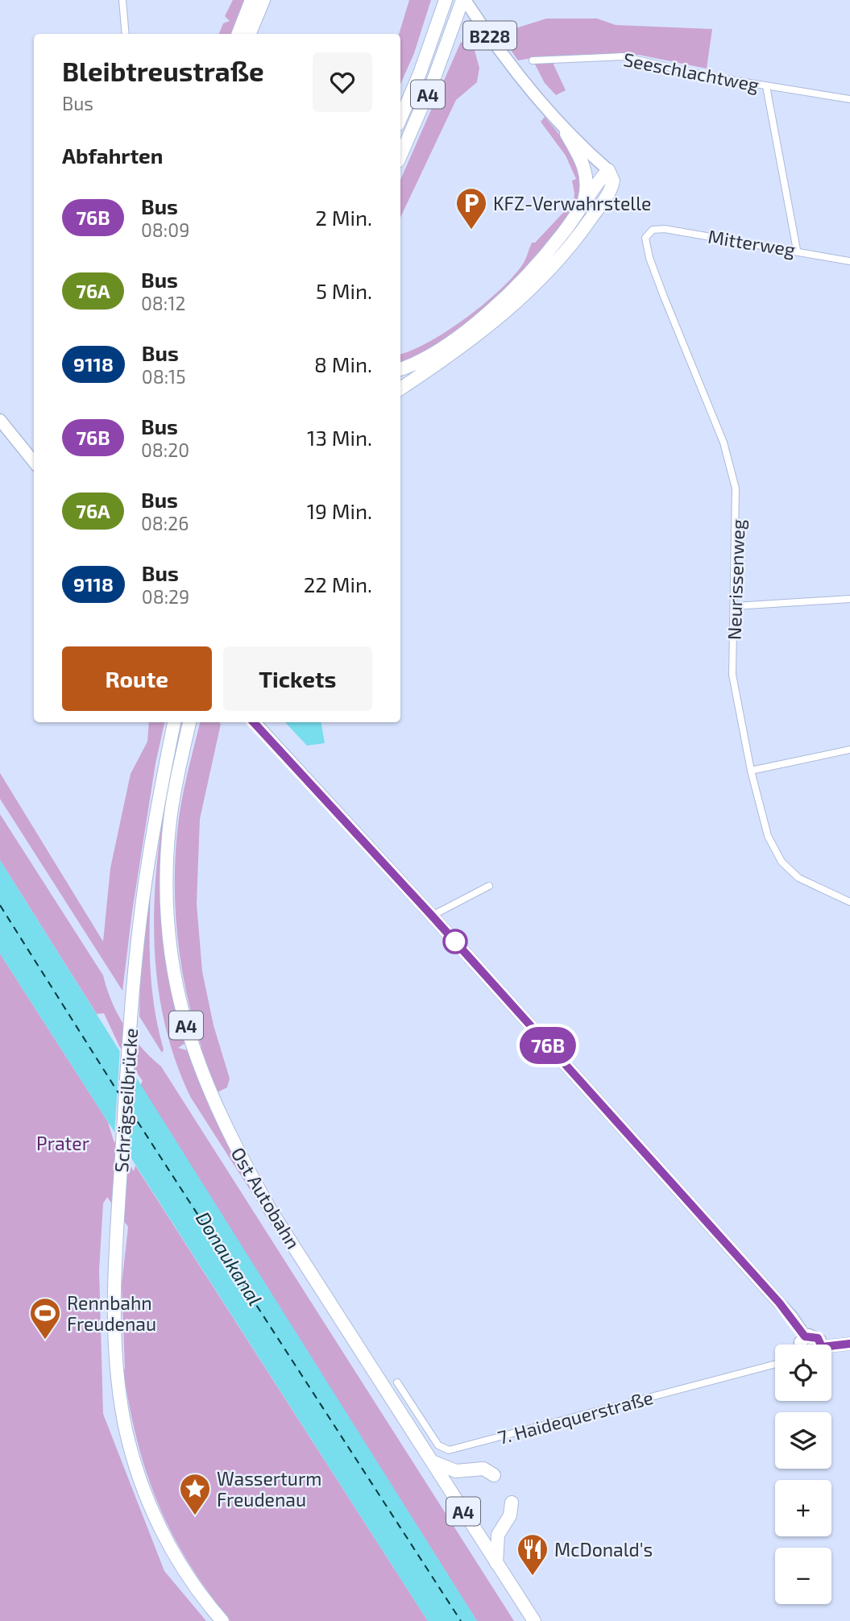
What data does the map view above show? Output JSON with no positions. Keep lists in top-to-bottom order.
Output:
{
  "streets": {
    "highway": ["A4", "Schrägseilbrücke", "Ost Autobahn"],
    "main road": ["B228"],
    "street": [
      "Seeschlachtweg",
      "Mitterweg",
      "Neurissenweg",
      "7. Haidequerstraße"
    ]
  },
  "crossings": [
    ["B228", "A4"],
    ["Mitterweg", "Neurissenweg"]
  ],
  "water": ["Donaukanal"],
  "parks": ["Prater"],
  "places": {
    "parking": ["KFZ-Verwahrstelle"],
    "sports": ["Rennbahn Freudenau"],
    "place": ["Wasserturm Freudenau"],
    "restaurant": ["McDonald's"]
  },
  "lines": ["bus line 76B"],
  "page": {
    "on_map": "76B",
    "heading": [
      ["Bleibtreustraße", "Bus"],
      "Abfahrten"
    ],
    "list": [
      {
        "mark": "76B",
        "name": "Bus",
        "note": "08:09",
        "value": "2 Min."
      },
      {
        "mark": "76A",
        "name": "Bus",
        "note": "08:12",
        "value": "5 Min."
      },
      {
        "mark": "9118",
        "name": "Bus",
        "note": "08:15",
        "value": "8 Min."
      },
      {
        "mark": "76B",
        "name": "Bus",
        "note": "08:20",
        "value": "13 Min."
      },
      {
        "mark": "76A",
        "name": "Bus",
        "note": "08:26",
        "value": "19 Min."
      },
      {
        "mark": "9118",
        "name": "Bus",
        "note": "08:29",
        "value": "22 Min."
      }
    ],
    "buttons": ["Route", "Tickets"],
    "map_buttons": ["+", "−"]
  }
}
